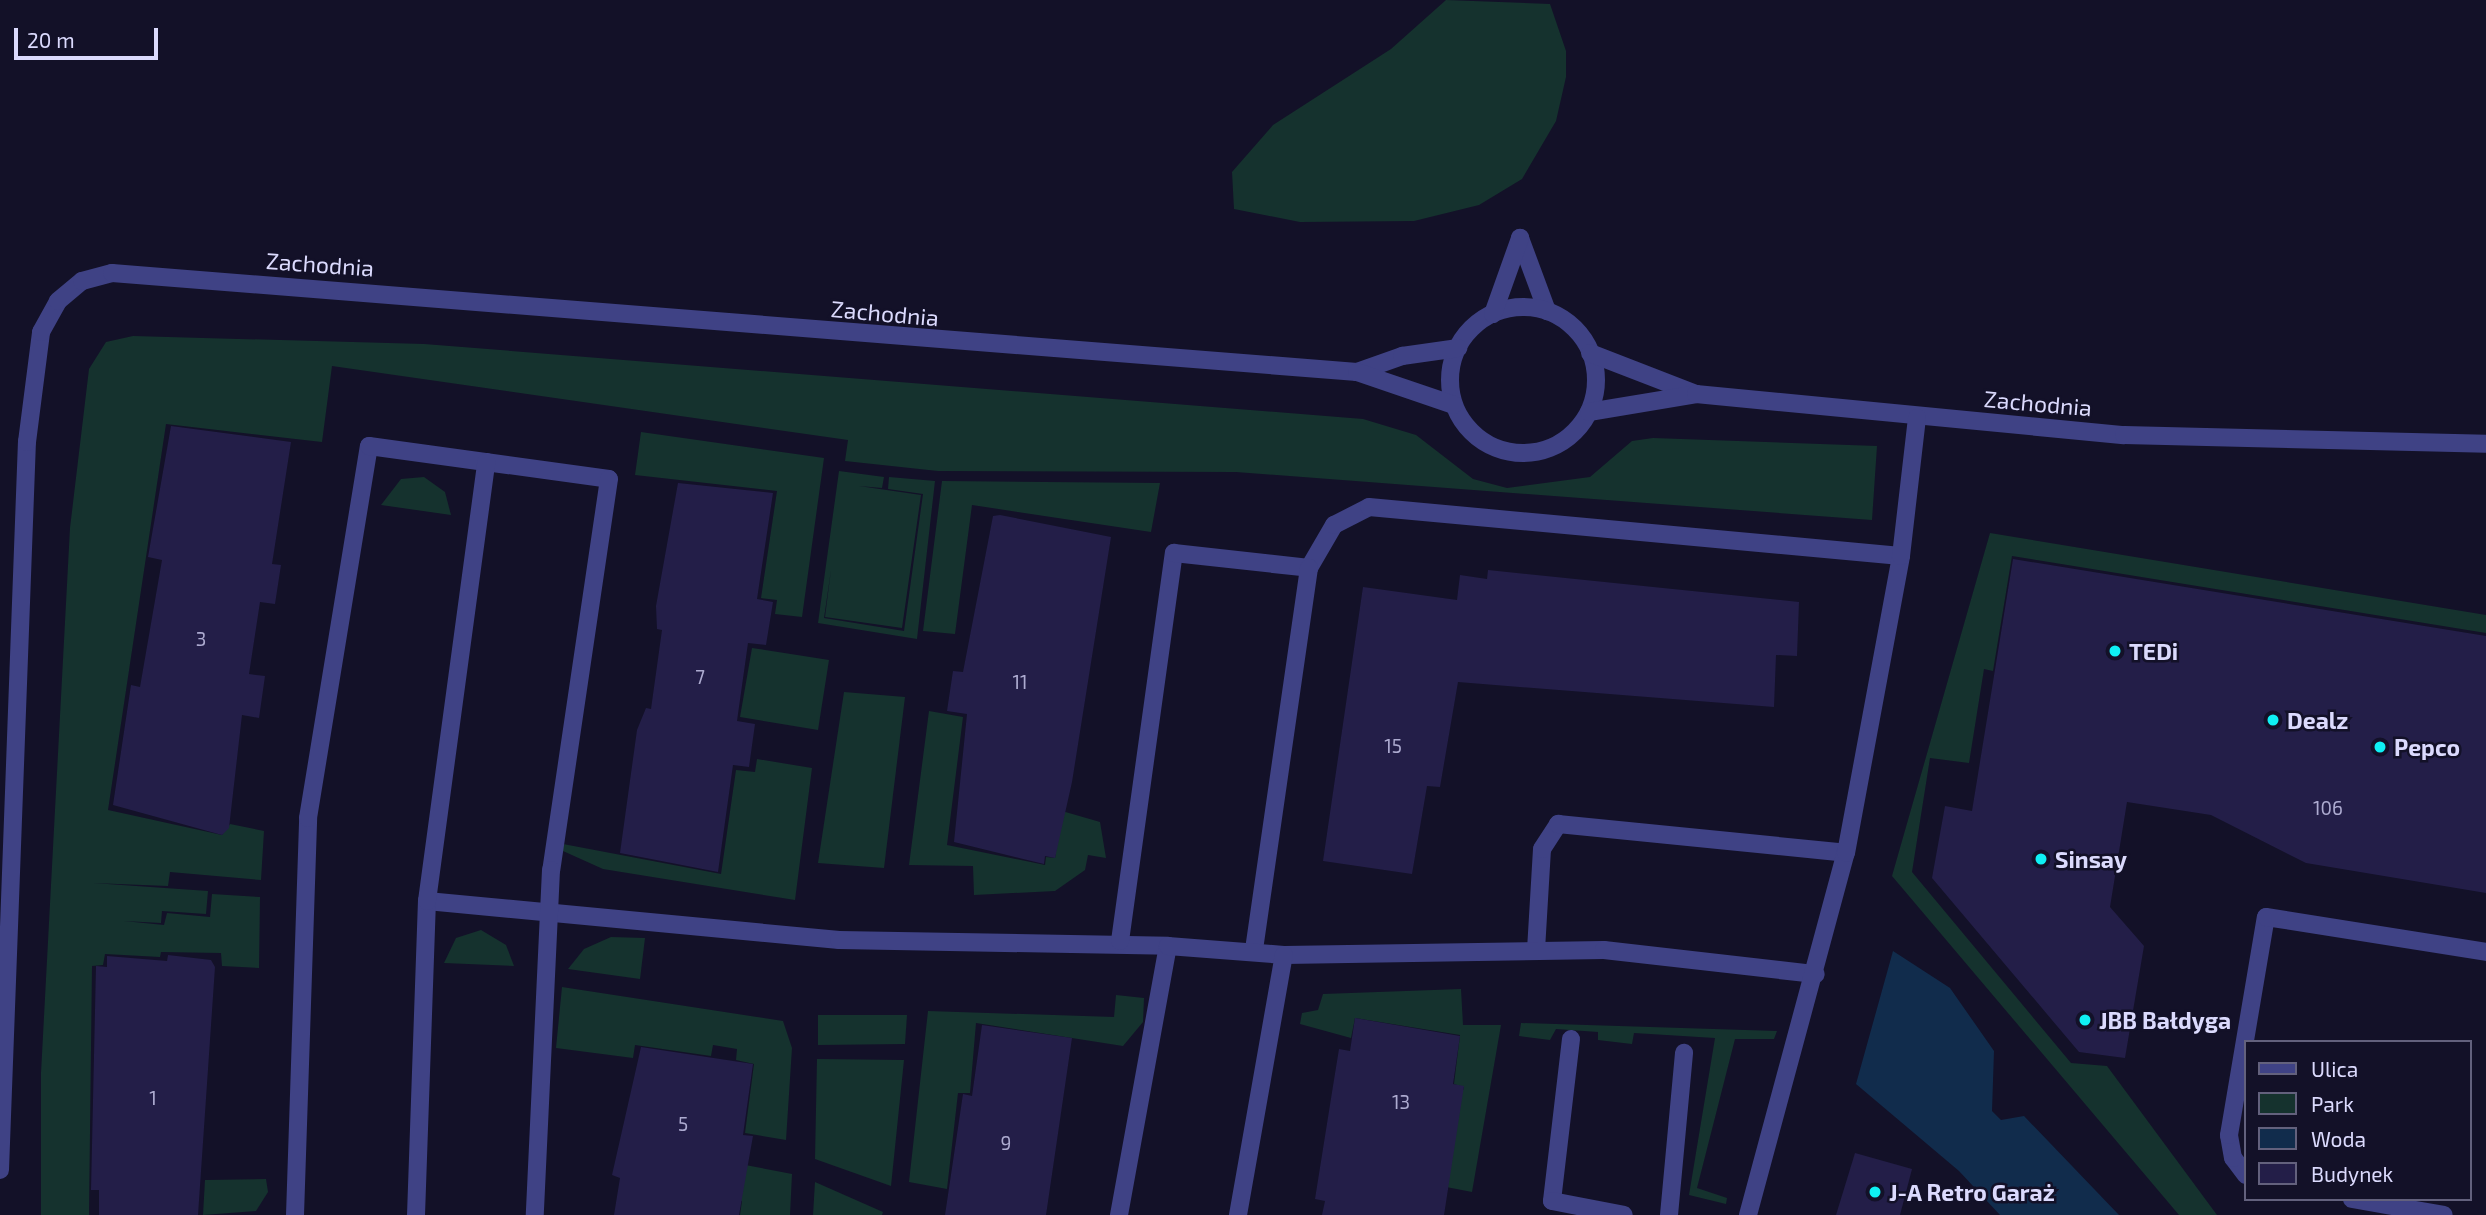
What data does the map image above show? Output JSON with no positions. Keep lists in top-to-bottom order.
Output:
{
  "streets": {
    "street": ["Zachodnia"]
  },
  "places": [
    "TEDi",
    "Dealz",
    "Pepco",
    "Sinsay",
    "JBB Bałdyga",
    "J-A Retro Garaż"
  ],
  "house_numbers": [
    "3",
    "7",
    "11",
    "15",
    "106",
    "1",
    "13",
    "5",
    "9"
  ],
  "legend": [
    "Ulica",
    "Park",
    "Woda",
    "Budynek"
  ],
  "scale_bar": "20 m"
}
